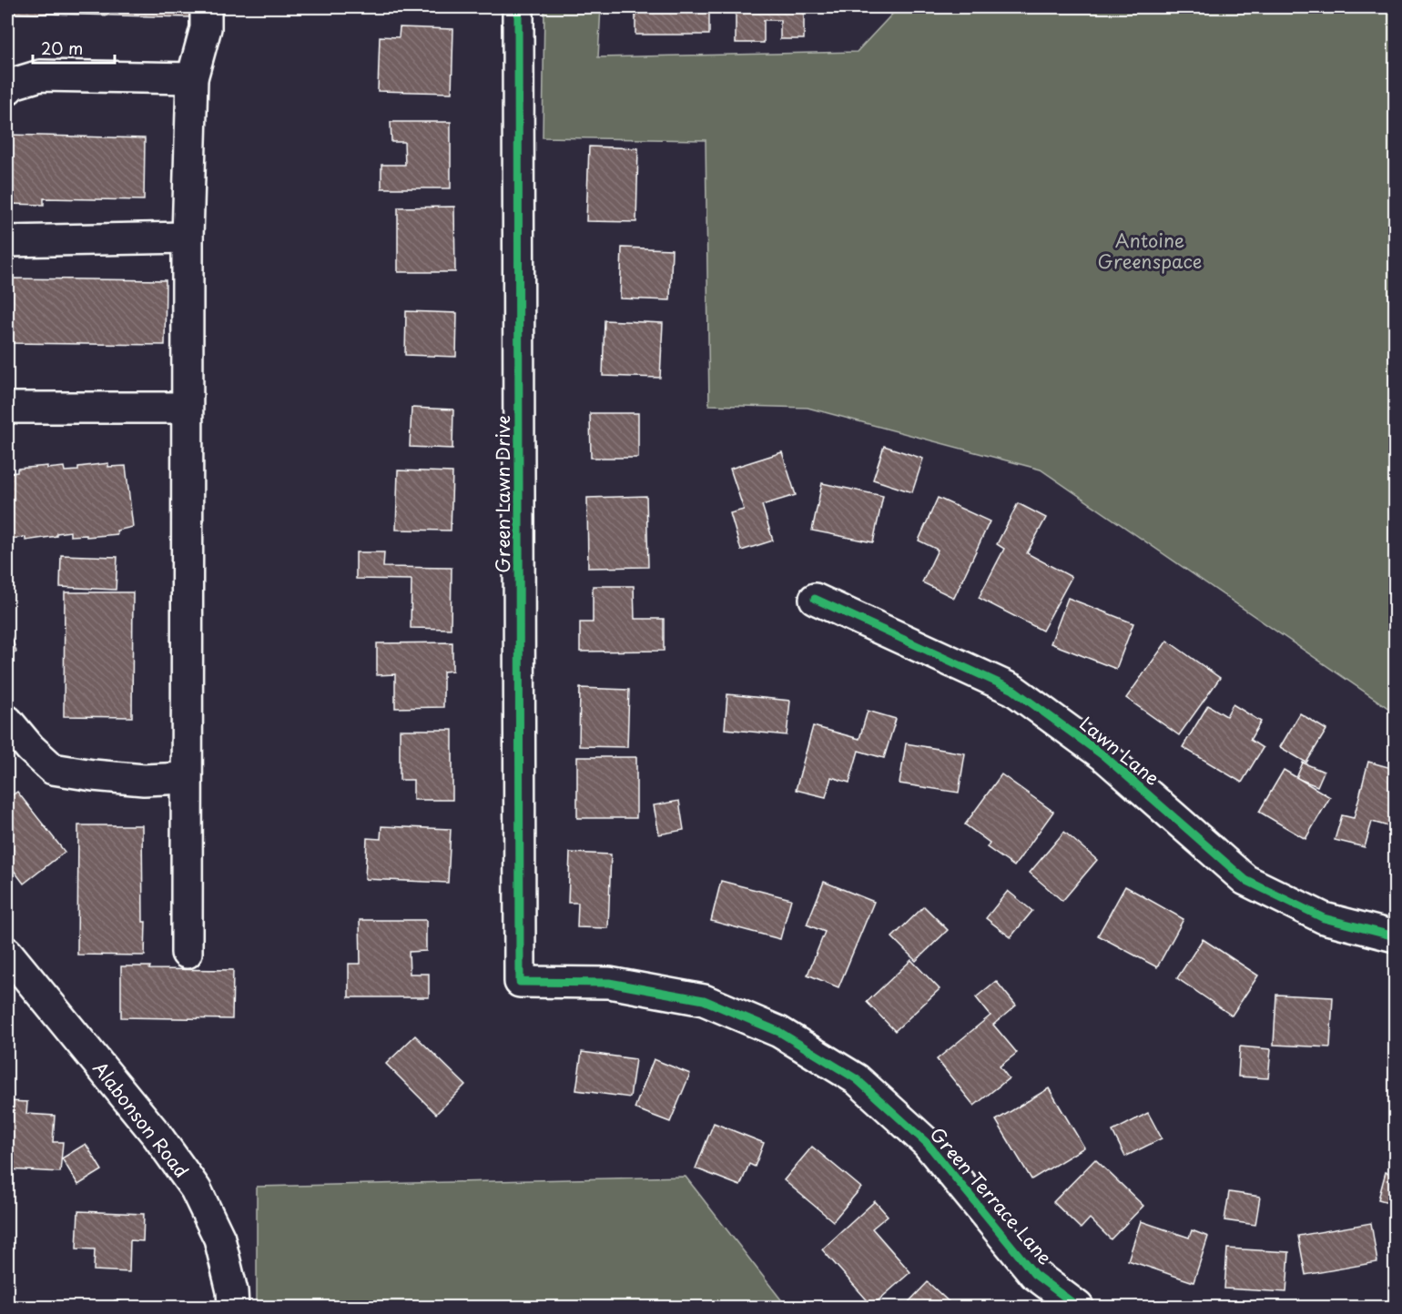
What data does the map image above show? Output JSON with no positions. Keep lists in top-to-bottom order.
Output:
{
  "streets": {
    "street": [
      "Green Lawn Drive",
      "Lawn Lane",
      "Alabonson Road",
      "Green Terrace Lane"
    ]
  },
  "crossings": [
    ["Green Lawn Drive", "Green Terrace Lane"]
  ],
  "parks": ["Antoine Greenspace"],
  "scale_bar": "20 m"
}
